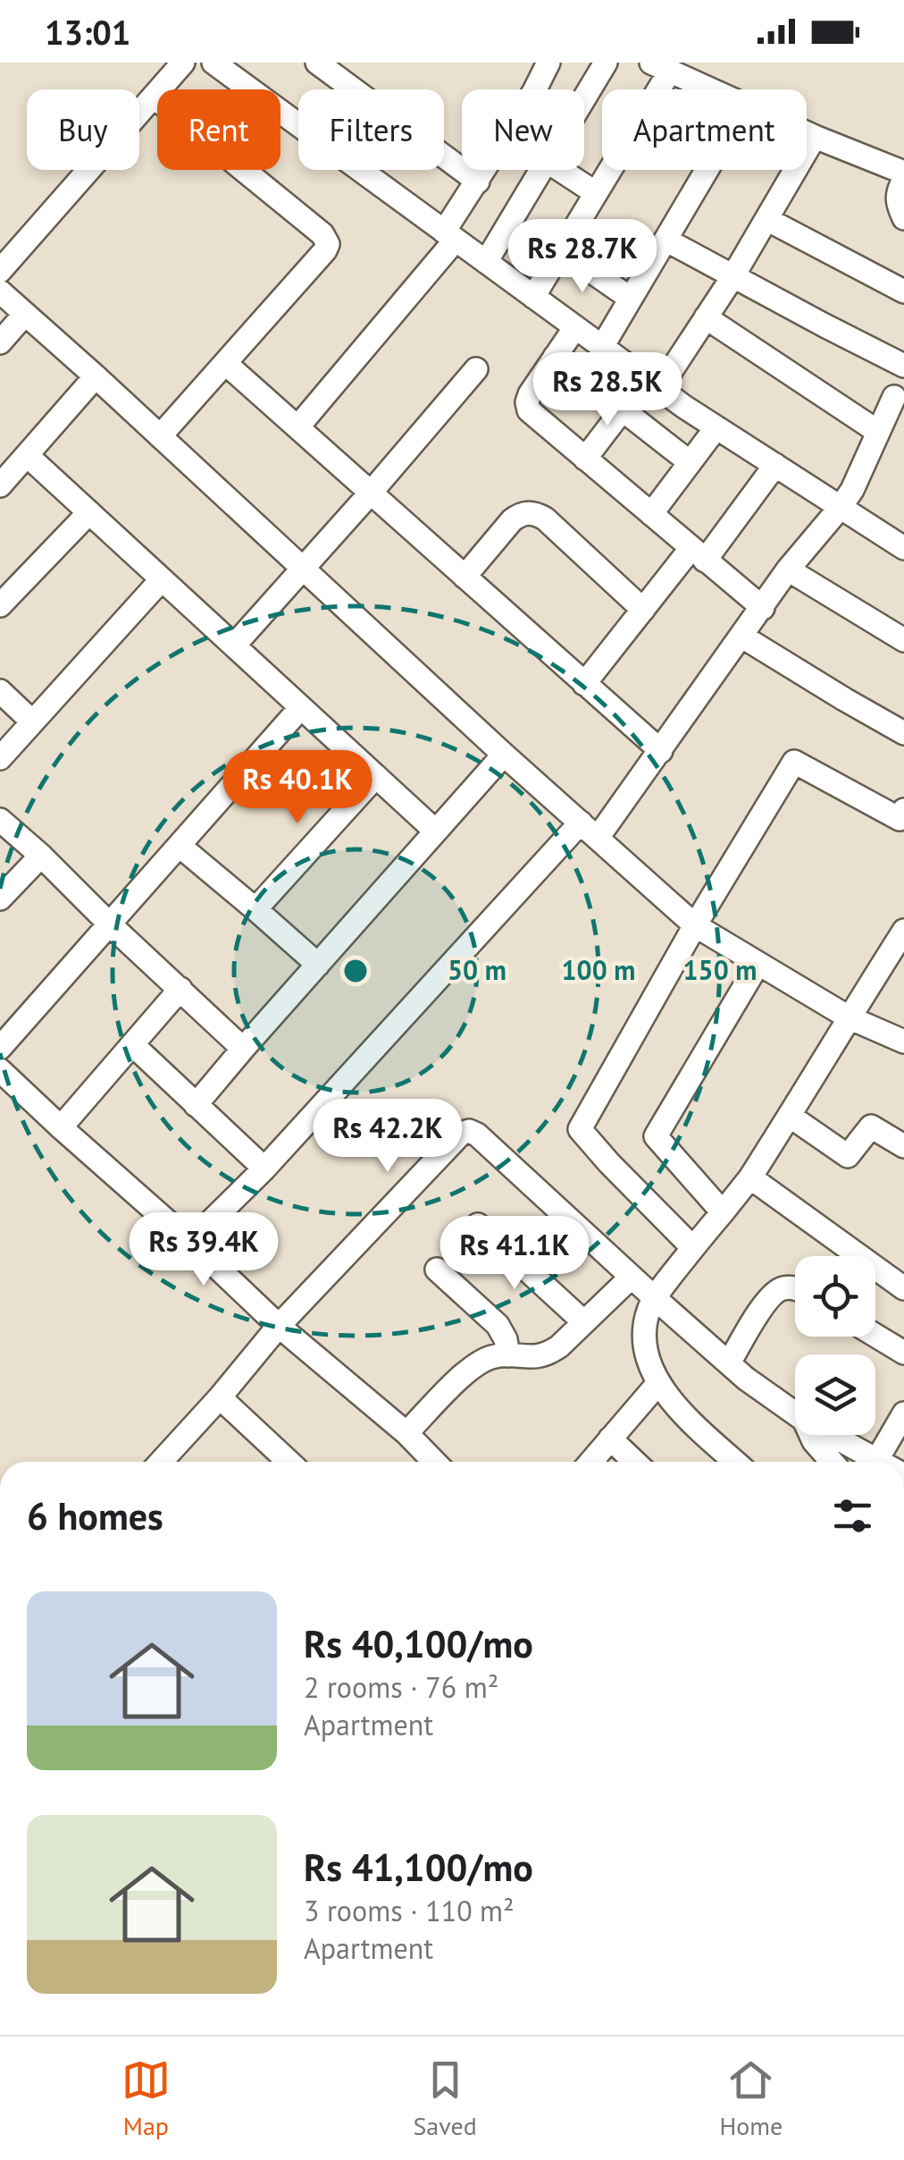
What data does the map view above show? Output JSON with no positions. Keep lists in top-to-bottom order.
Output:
{
  "page": {
    "status": "13:01",
    "chip": [
      "Buy",
      "Rent",
      "Filters",
      "New",
      "Apartment"
    ],
    "price": [
      "Rs 28.7K",
      "Rs 28.5K",
      "Rs 40.1K",
      "Rs 42.2K",
      "Rs 39.4K",
      "Rs 41.1K"
    ],
    "heading": "6 homes",
    "list": [
      {
        "name": "Rs 40,100/mo",
        "note": "2 rooms · 76 m² · Apartment"
      },
      {
        "name": "Rs 41,100/mo",
        "note": "3 rooms · 110 m² · Apartment"
      }
    ],
    "tabs": ["Map", "Saved", "Home"]
  },
  "rings": ["50 m", "100 m", "150 m"]
}
